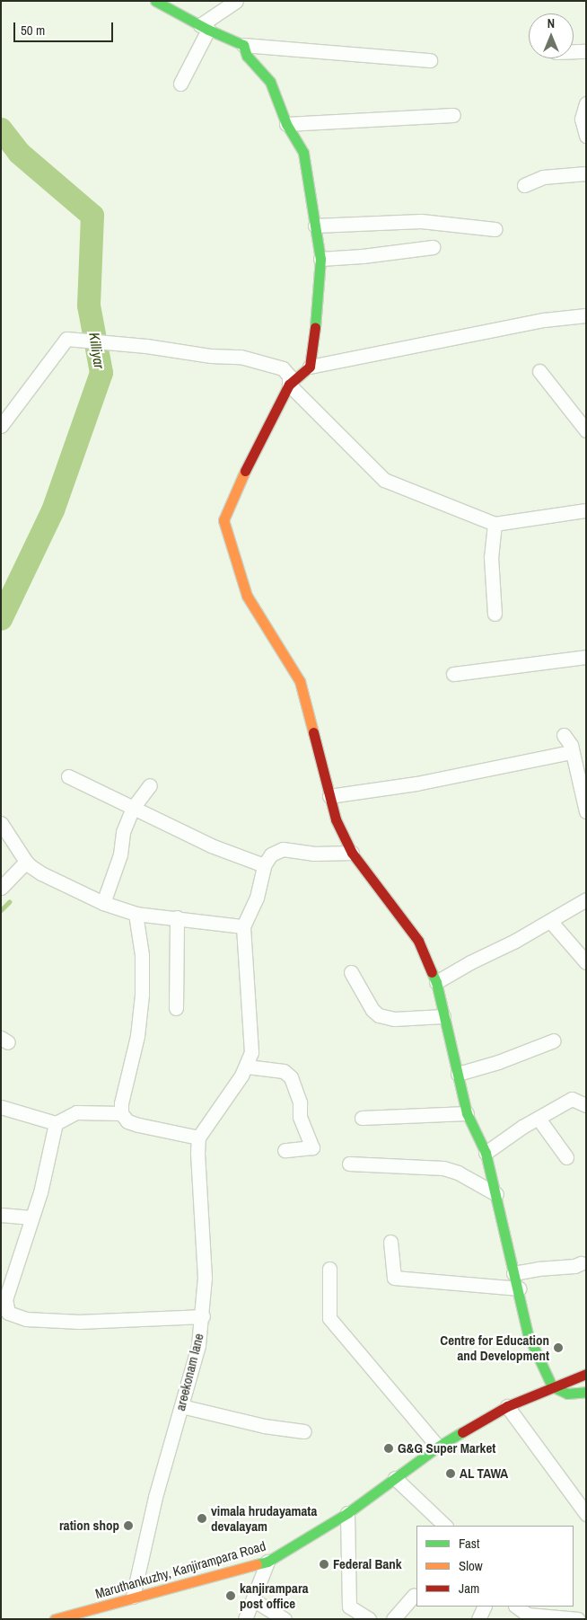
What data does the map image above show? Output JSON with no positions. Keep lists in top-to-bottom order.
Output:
{
  "streets": {
    "street": ["areekonam lane", "Maruthankuzhy, Kanjirampara Road"]
  },
  "crossings": [
    ["areekonam lane", "Maruthankuzhy, Kanjirampara Road"]
  ],
  "water": ["Killiyar"],
  "places": [
    "Centre for Education and Development",
    "G&G Super Market",
    "AL TAWA",
    "vimala hrudayamata devalayam",
    "ration shop",
    "Federal Bank",
    "kanjirampara post office"
  ],
  "legend": ["Fast", "Slow", "Jam"],
  "scale_bar": "50 m",
  "north": "top"
}
